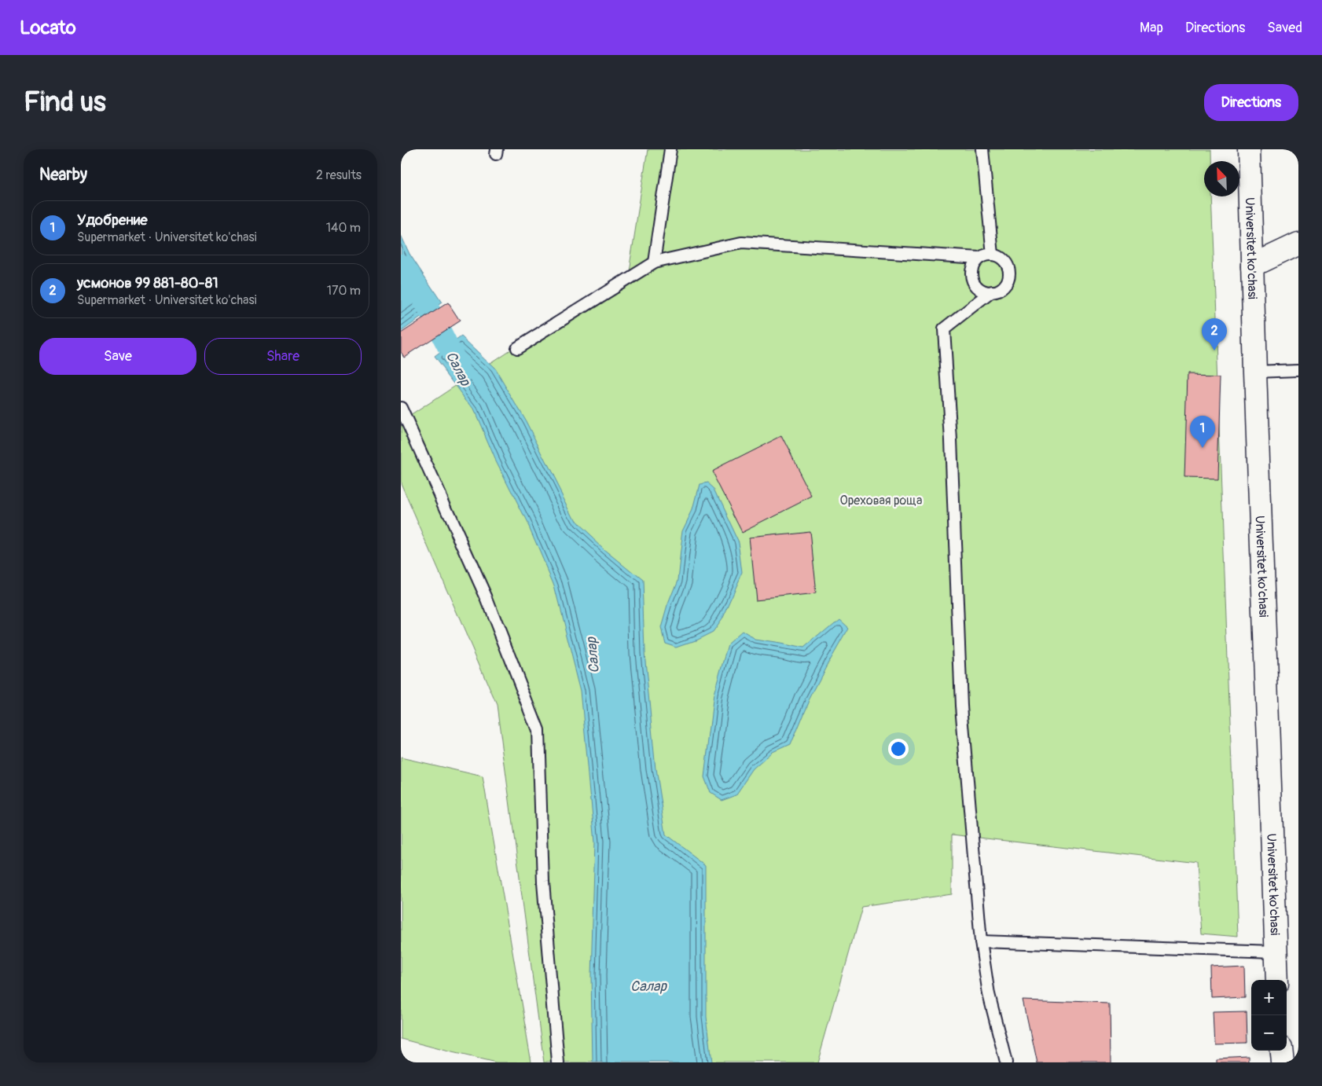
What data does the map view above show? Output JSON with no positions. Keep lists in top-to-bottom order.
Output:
{
  "streets": {
    "main road": ["Universitet ko'chasi"]
  },
  "water": ["Салар"],
  "parks": ["Ореховая роща"],
  "north": "top left",
  "page": {
    "header": "Locato",
    "nav": ["Map", "Directions", "Saved"],
    "buttons": [
      "Directions",
      ["Save", "Share"]
    ],
    "title": "Find us",
    "heading": ["Nearby", "2 results"],
    "list": [
      {
        "mark": "1",
        "name": "Удобрение",
        "note": "Supermarket · Universitet ko'chasi",
        "value": "140 m"
      },
      {
        "mark": "2",
        "name": "усмонов 99 881-80-81",
        "note": "Supermarket · Universitet ko'chasi",
        "value": "170 m"
      }
    ],
    "pins": ["2", "1"],
    "map_buttons": ["+", "−"]
  }
}
